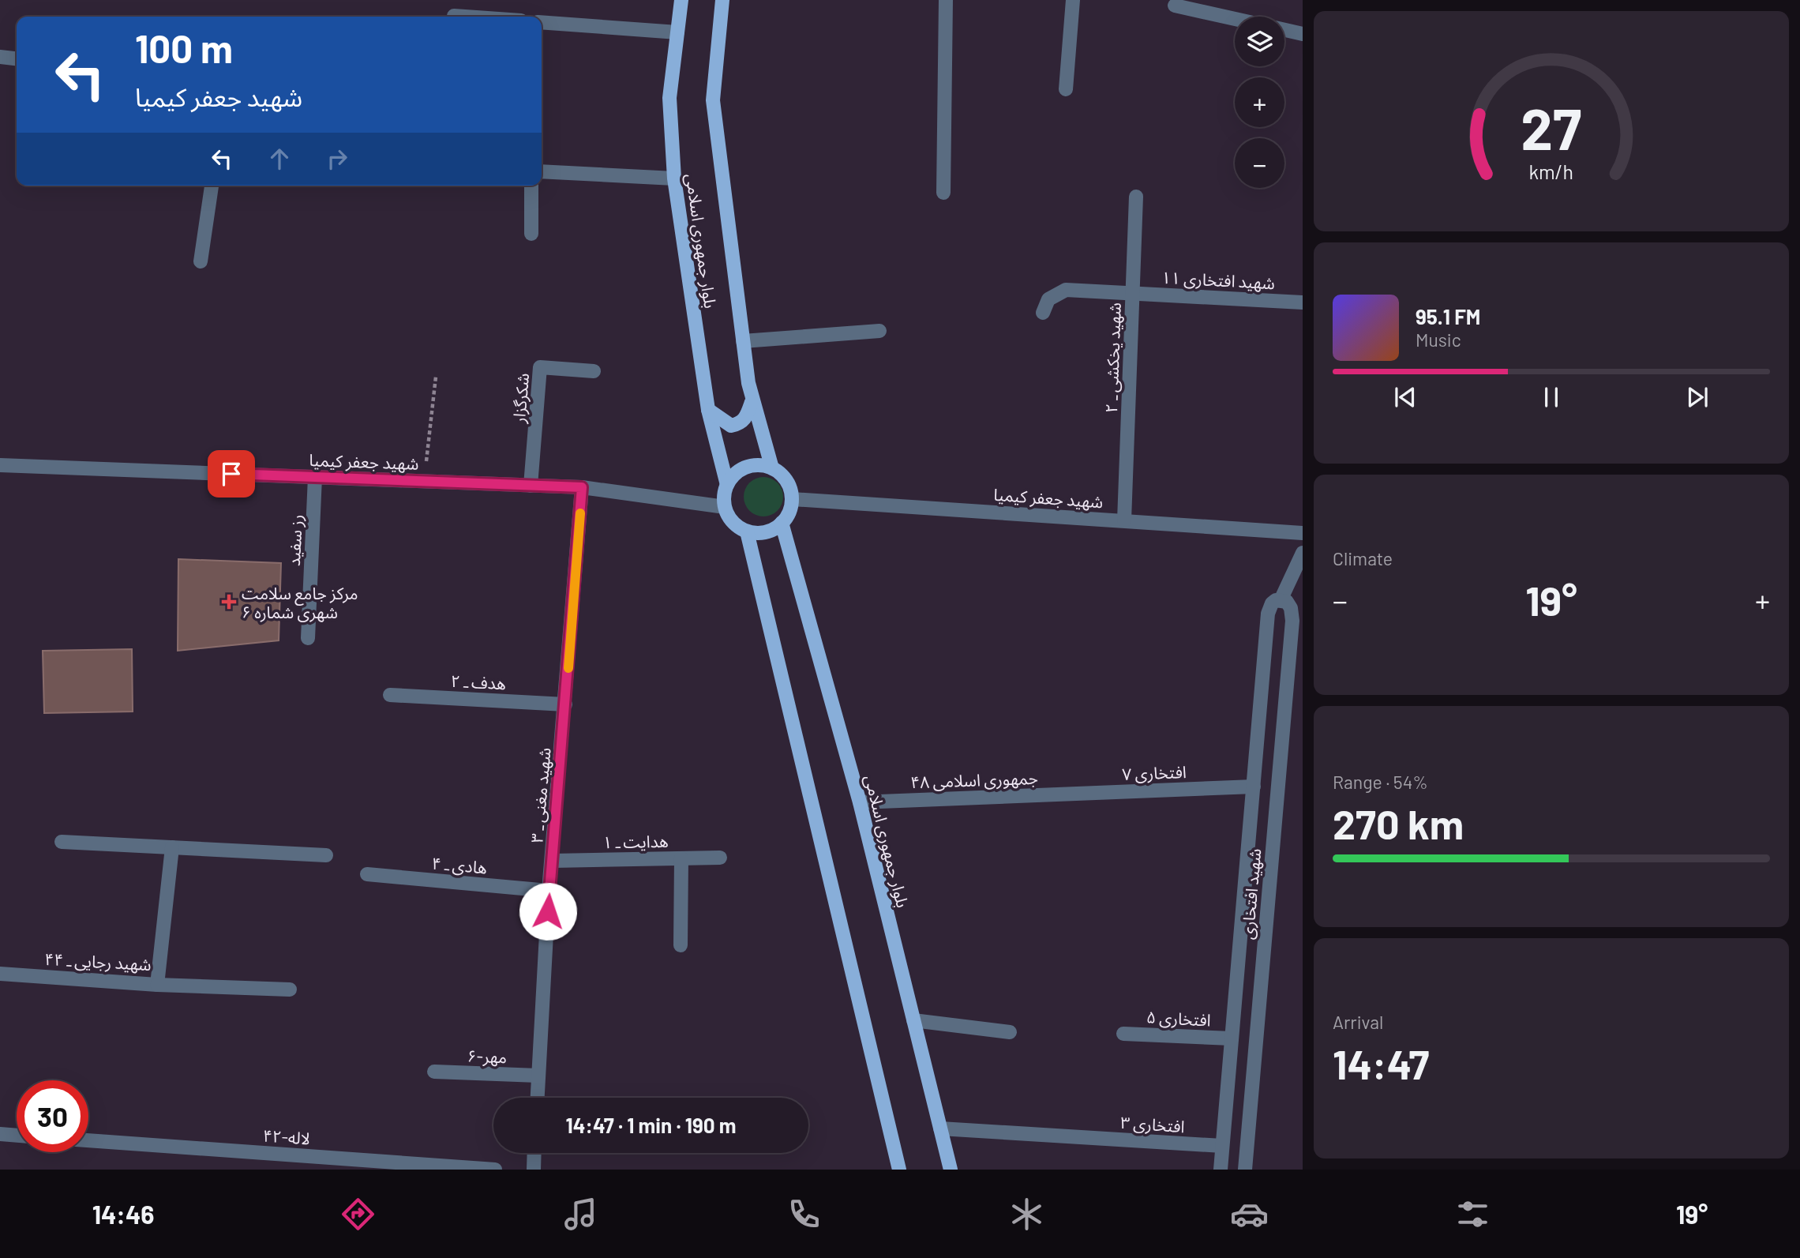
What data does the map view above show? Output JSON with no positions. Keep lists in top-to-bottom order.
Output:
{
  "streets": {
    "main road": ["بلوار جمهوری اسلامی"],
    "street": [
      "شهید افتخاری ۱۱",
      "شهید یخکشی ـ ۲",
      "شکرگزار",
      "شهید جعفر کیمیا",
      "رز سفید",
      "هدف ـ ۲",
      "افتخاری ۷",
      "جمهوری اسلامی ۴۸",
      "شهید مغنی ـ ۳",
      "هدایت ـ ۱",
      "هادی ـ ۴",
      "شهید افتخاری",
      "شهید رجایی ـ ۴۴",
      "افتخاری ۵",
      "مهر-۶",
      "افتخاری ۳",
      "لاله-۴۲"
    ]
  },
  "crossings": [
    ["بلوار جمهوری اسلامی", "شهید جعفر کیمیا"],
    ["بلوار جمهوری اسلامی", "جمهوری اسلامی ۴۸"],
    ["بلوار جمهوری اسلامی", "افتخاری ۳"],
    ["شهید افتخاری ۱۱", "شهید یخکشی ـ ۲"],
    ["شهید یخکشی ـ ۲", "شهید جعفر کیمیا"],
    ["شکرگزار", "شهید جعفر کیمیا"],
    ["شهید جعفر کیمیا", "رز سفید"],
    ["شهید جعفر کیمیا", "شهید مغنی ـ ۳"],
    ["هدف ـ ۲", "شهید مغنی ـ ۳"],
    ["افتخاری ۷", "جمهوری اسلامی ۴۸"],
    ["شهید مغنی ـ ۳", "هدایت ـ ۱"],
    ["شهید مغنی ـ ۳", "هادی ـ ۴"],
    ["شهید مغنی ـ ۳", "مهر-۶"]
  ],
  "places": {
    "health": ["مرکز جامع سلامت شهری شماره ۶"]
  },
  "page": {
    "map_buttons": ["+", "−"],
    "turn": ["100 m", "شهید جعفر کیمیا"],
    "song": ["95.1 FM", "Music"],
    "tile": [
      "Climate",
      ["Range · 54%", "270 km"],
      ["Arrival", "14:47"]
    ],
    "heat": ["−", "19°", "+"],
    "limit": "30",
    "trip": "14:47 · 1 min · 190 m",
    "tabs": ["14:46", "19°"],
    "gauge": ["27", "km/h"]
  }
}
